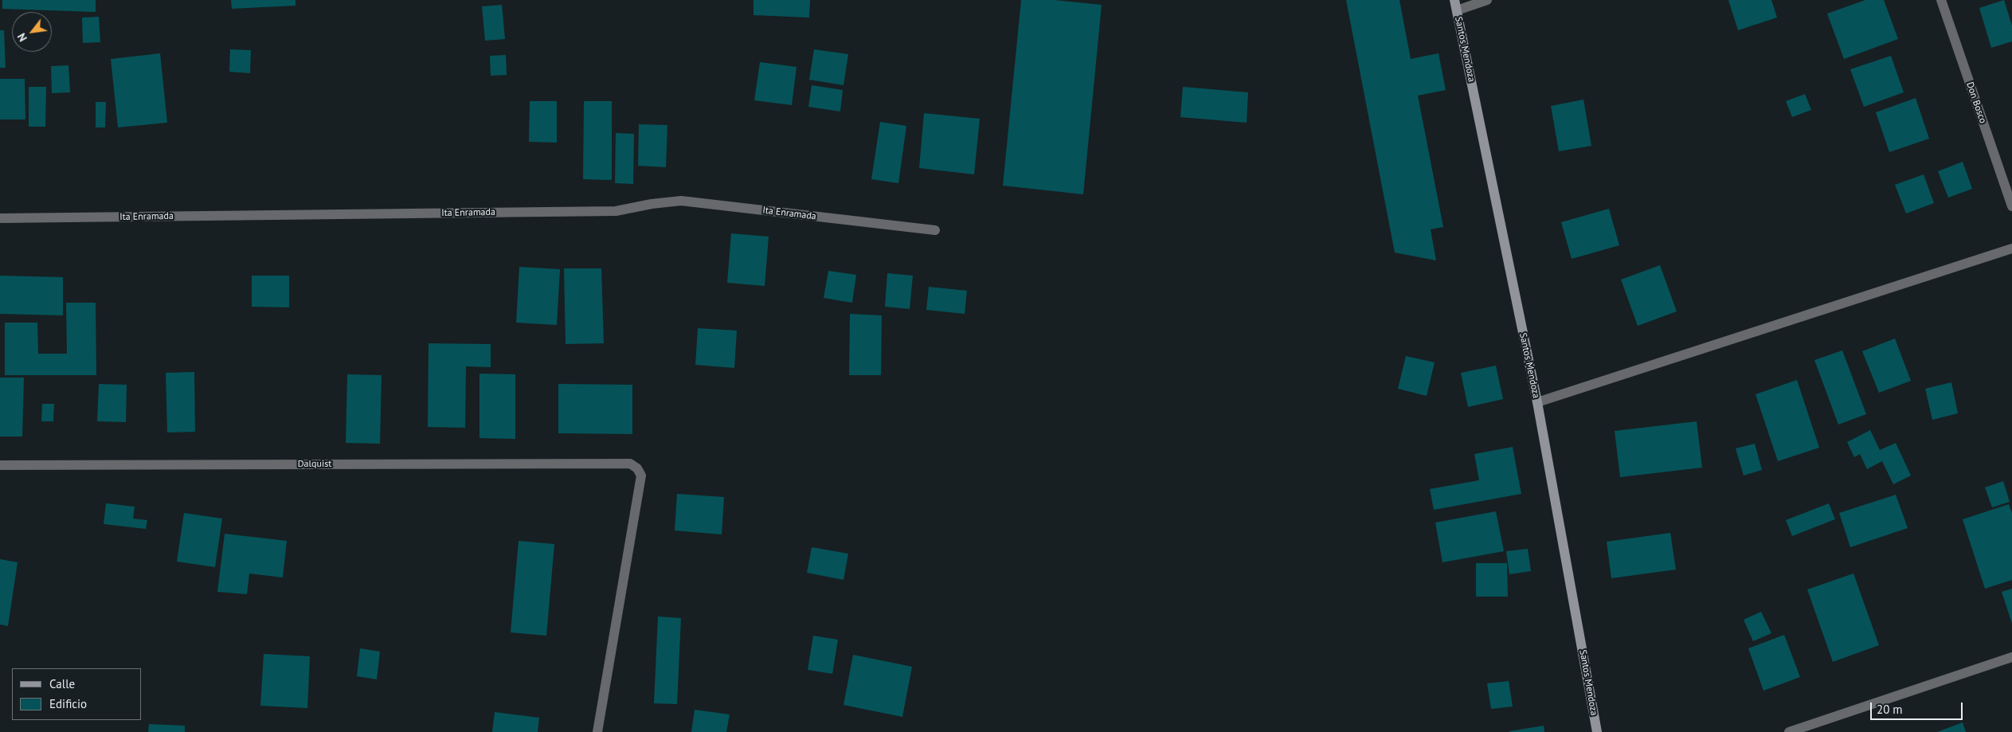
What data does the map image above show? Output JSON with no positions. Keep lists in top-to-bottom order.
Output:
{
  "streets": {
    "street": [
      "Santos Mendoza",
      "Don Bosco",
      "Ita Enramada",
      "Dalquist"
    ]
  },
  "legend": ["Calle", "Edificio"],
  "scale_bar": "20 m",
  "north": "bottom left"
}
